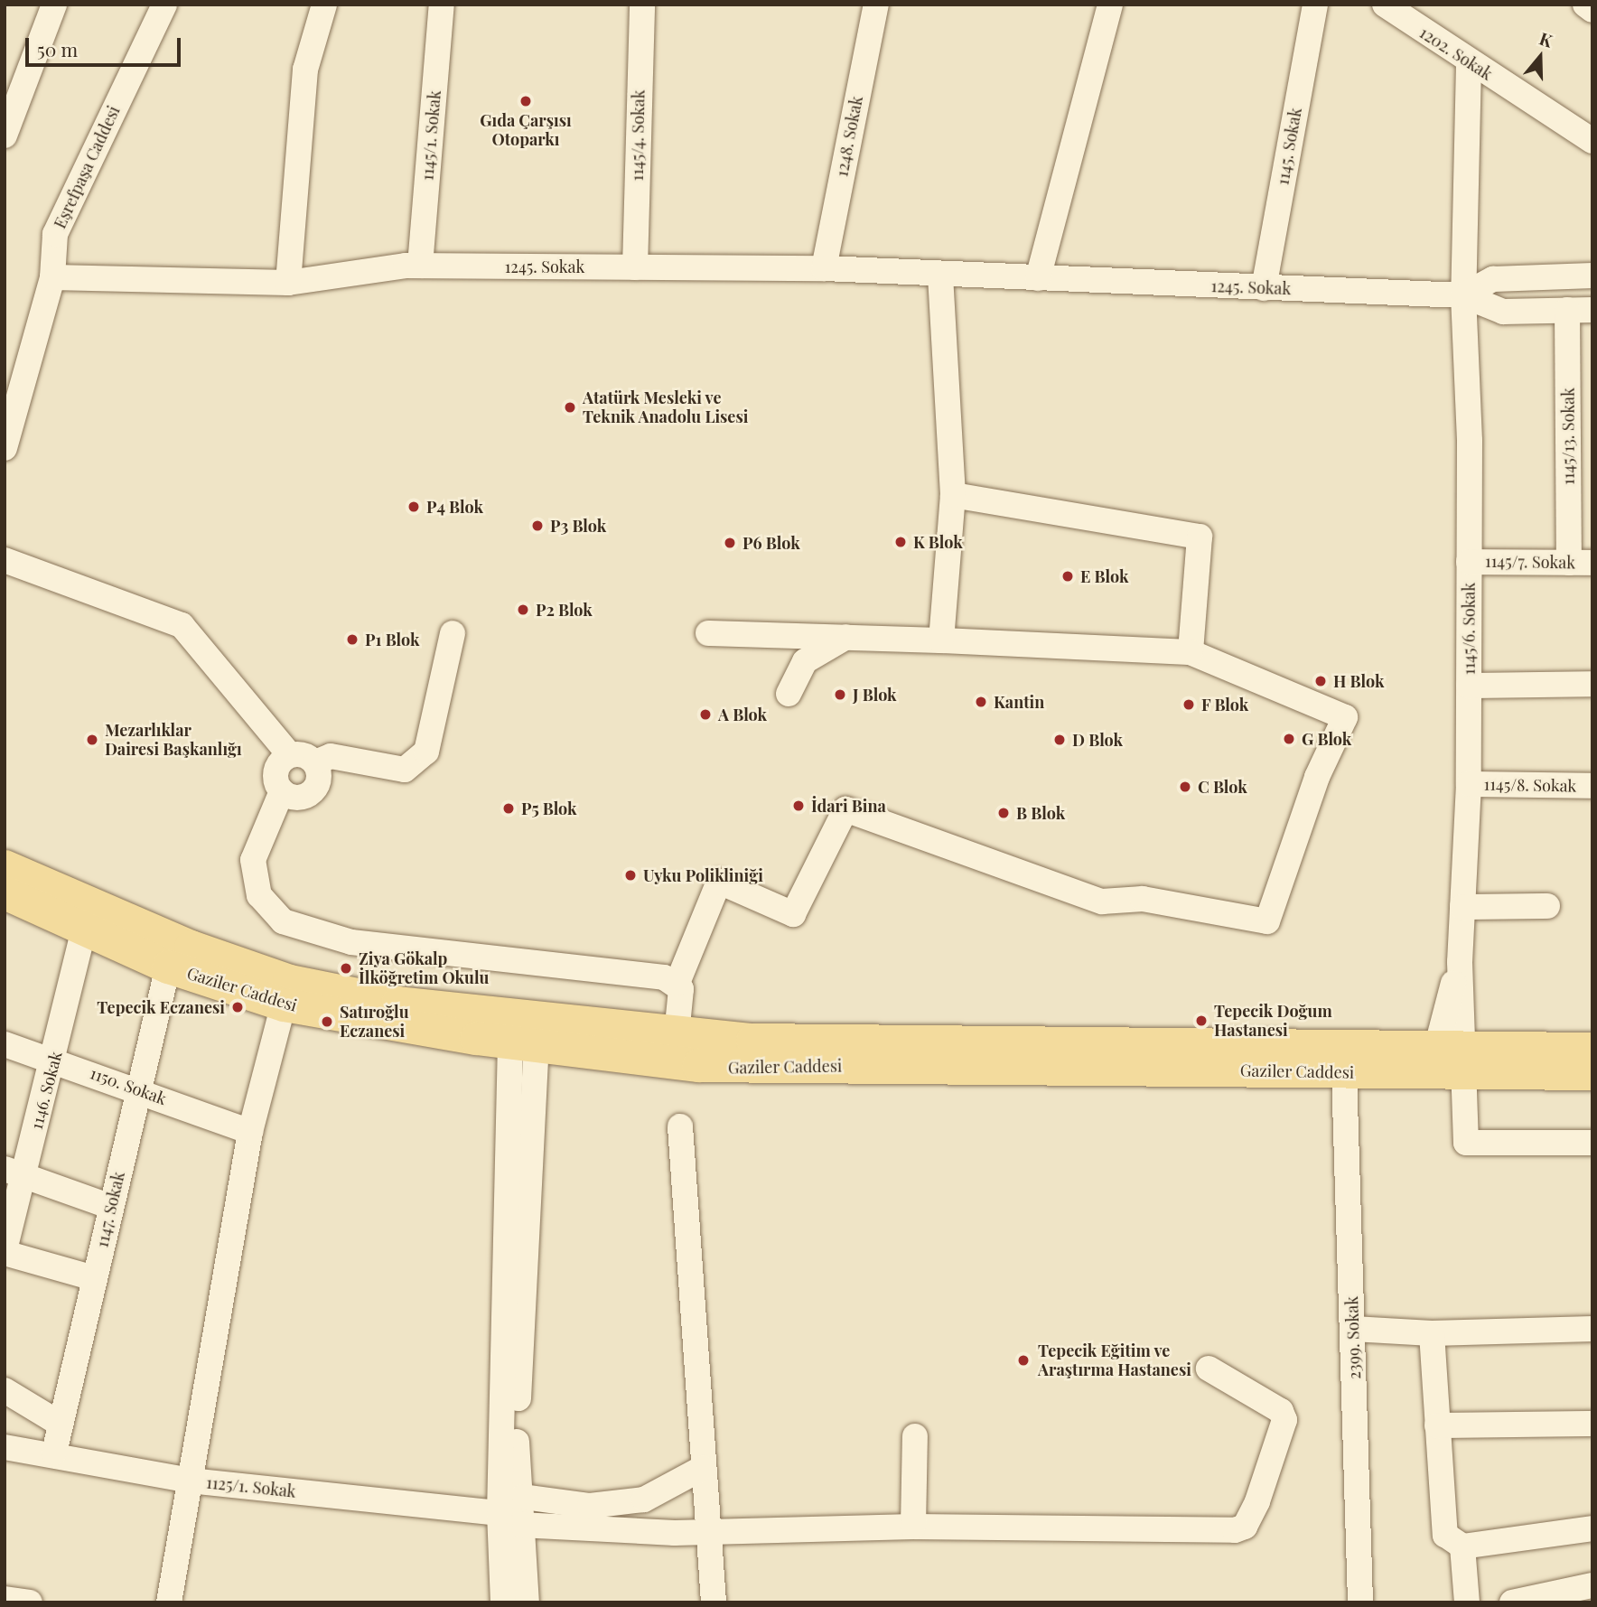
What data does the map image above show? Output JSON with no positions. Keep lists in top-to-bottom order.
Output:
{
  "streets": {
    "main road": ["Gaziler Caddesi"],
    "street": [
      "1202. Sokak",
      "1145/1. Sokak",
      "1145/4. Sokak",
      "1248. Sokak",
      "1145. Sokak",
      "Eşrefpaşa Caddesi",
      "1245. Sokak",
      "1145/13. Sokak",
      "1145/7. Sokak",
      "1145/6. Sokak",
      "1145/8. Sokak",
      "1150. Sokak",
      "1146. Sokak",
      "1147. Sokak",
      "2399. Sokak",
      "1125/1. Sokak"
    ]
  },
  "crossings": [
    ["1202. Sokak", "1145/6. Sokak"],
    ["1145/1. Sokak", "1245. Sokak"],
    ["1145/4. Sokak", "1245. Sokak"],
    ["1248. Sokak", "1245. Sokak"],
    ["1145. Sokak", "1245. Sokak"],
    ["Eşrefpaşa Caddesi", "1245. Sokak"],
    ["1245. Sokak", "1145/6. Sokak"],
    ["1145/13. Sokak", "1145/7. Sokak"],
    ["1145/7. Sokak", "1145/6. Sokak"],
    ["1145/6. Sokak", "1145/8. Sokak"],
    ["1145/6. Sokak", "Gaziler Caddesi"],
    ["Gaziler Caddesi", "1146. Sokak"],
    ["Gaziler Caddesi", "1147. Sokak"],
    ["Gaziler Caddesi", "2399. Sokak"],
    ["1150. Sokak", "1146. Sokak"],
    ["1150. Sokak", "1147. Sokak"],
    ["1147. Sokak", "1125/1. Sokak"]
  ],
  "places": [
    "Gıda Çarşısı Otoparkı",
    "Atatürk Mesleki ve Teknik Anadolu Lisesi",
    "P4 Blok",
    "P3 Blok",
    "K Blok",
    "P6 Blok",
    "E Blok",
    "P2 Blok",
    "P1 Blok",
    "H Blok",
    "J Blok",
    "Kantin",
    "F Blok",
    "A Blok",
    "G Blok",
    "Mezarlıklar Dairesi Başkanlığı",
    "D Blok",
    "C Blok",
    "İdari Bina",
    "P5 Blok",
    "B Blok",
    "Uyku Polikliniği",
    "Ziya Gökalp İlköğretim Okulu",
    "Tepecik Eczanesi",
    "Tepecik Doğum Hastanesi",
    "Satıroğlu Eczanesi",
    "Tepecik Eğitim ve Araştırma Hastanesi"
  ],
  "scale_bar": "50 m",
  "north": "top"
}
